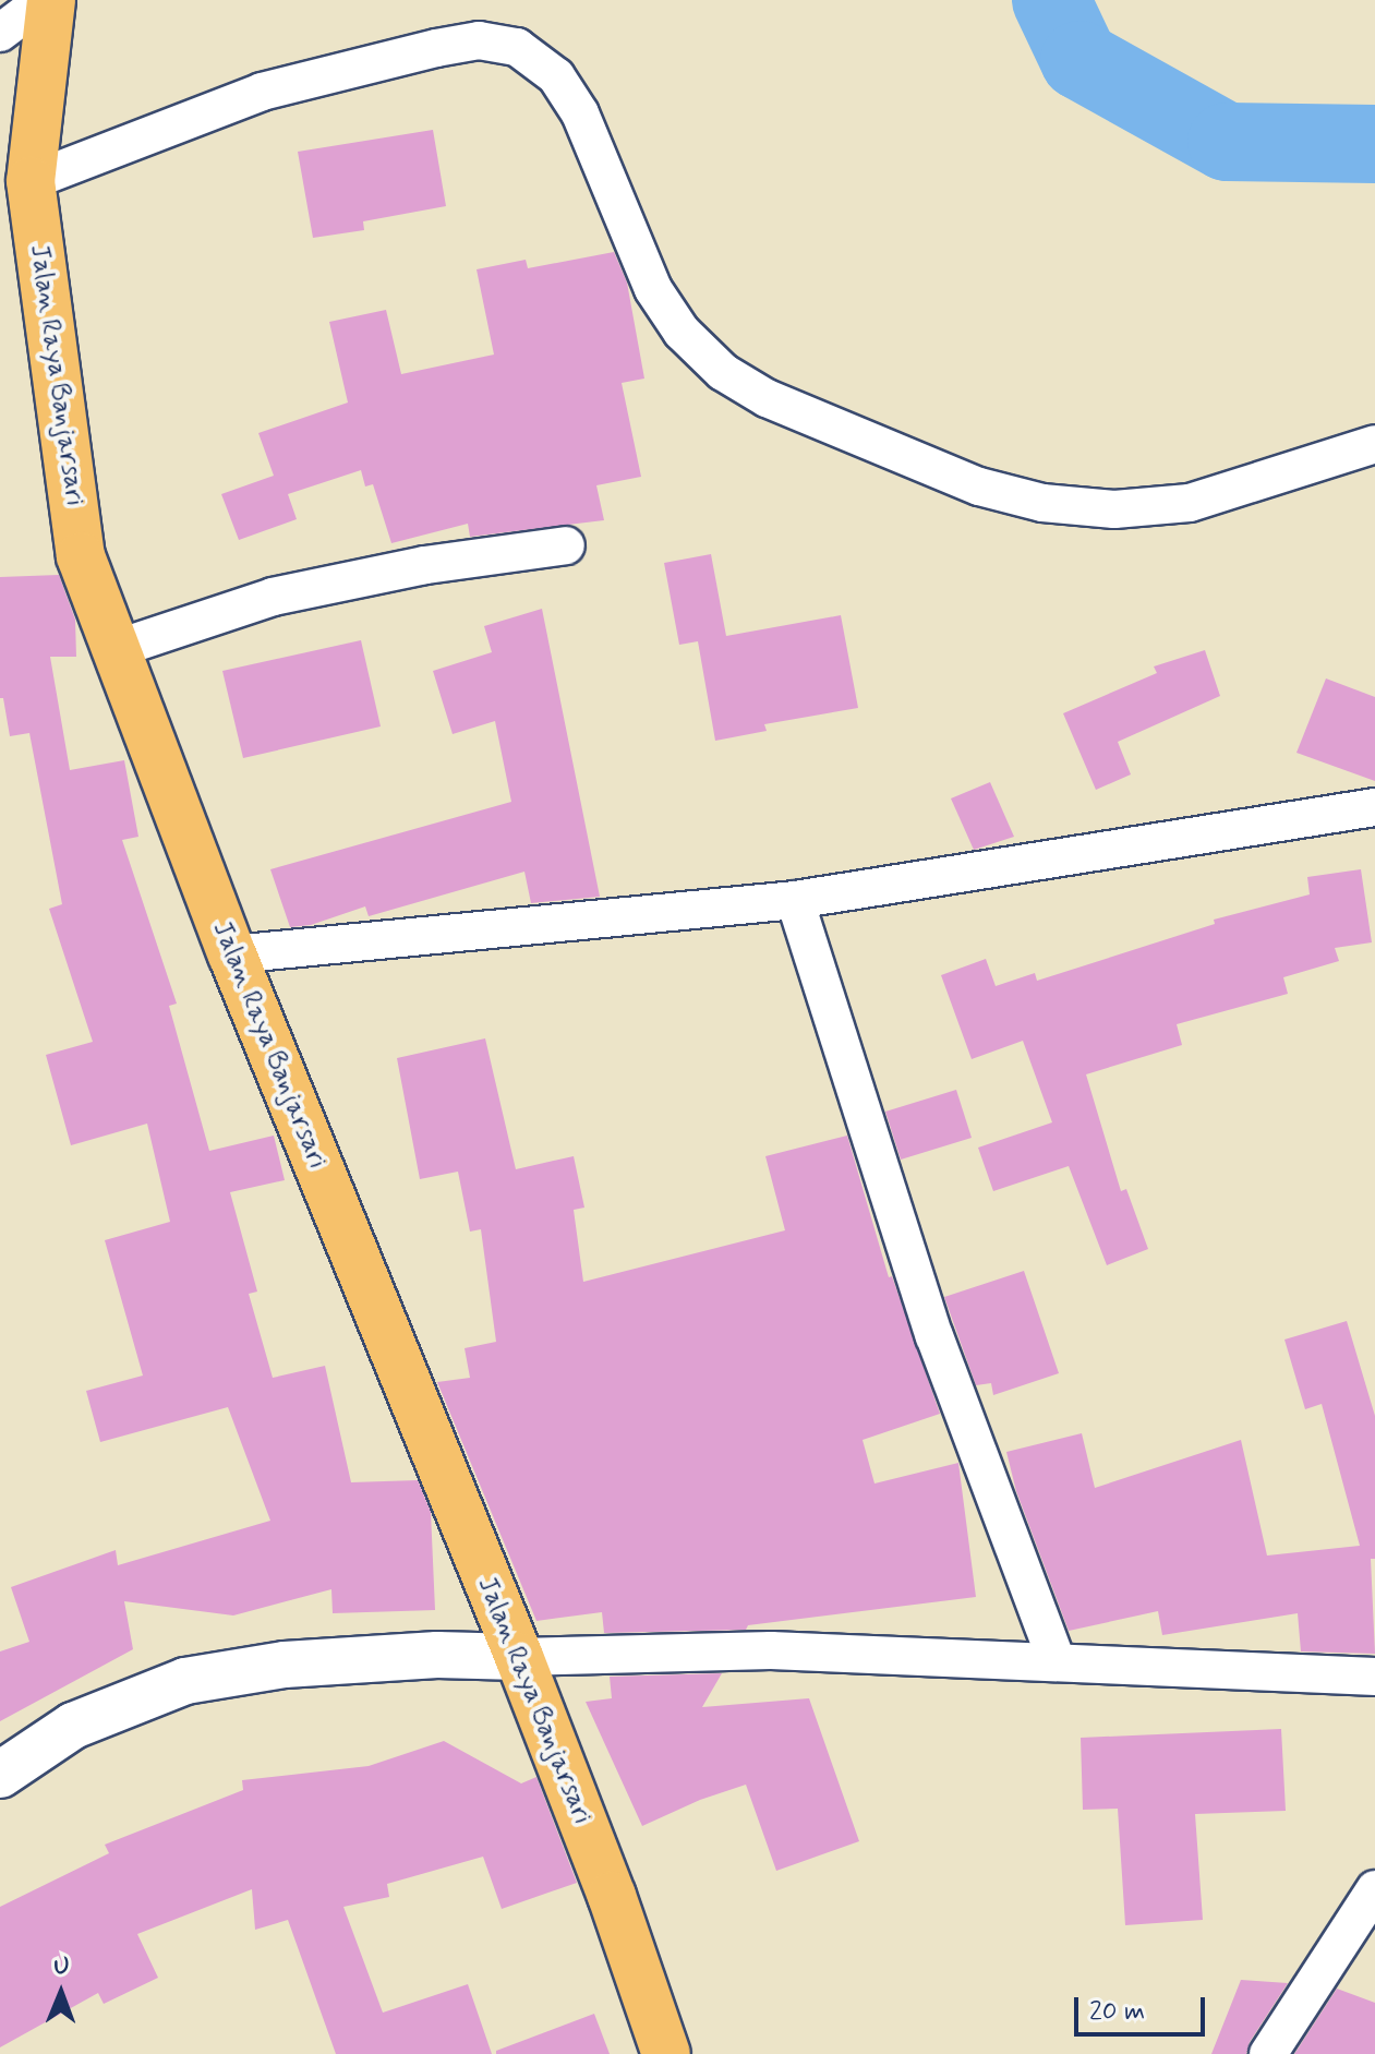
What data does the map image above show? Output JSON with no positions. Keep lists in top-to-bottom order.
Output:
{
  "streets": {
    "highway": ["Jalan Raya Banjarsari"]
  },
  "scale_bar": "20 m",
  "north": "top"
}
